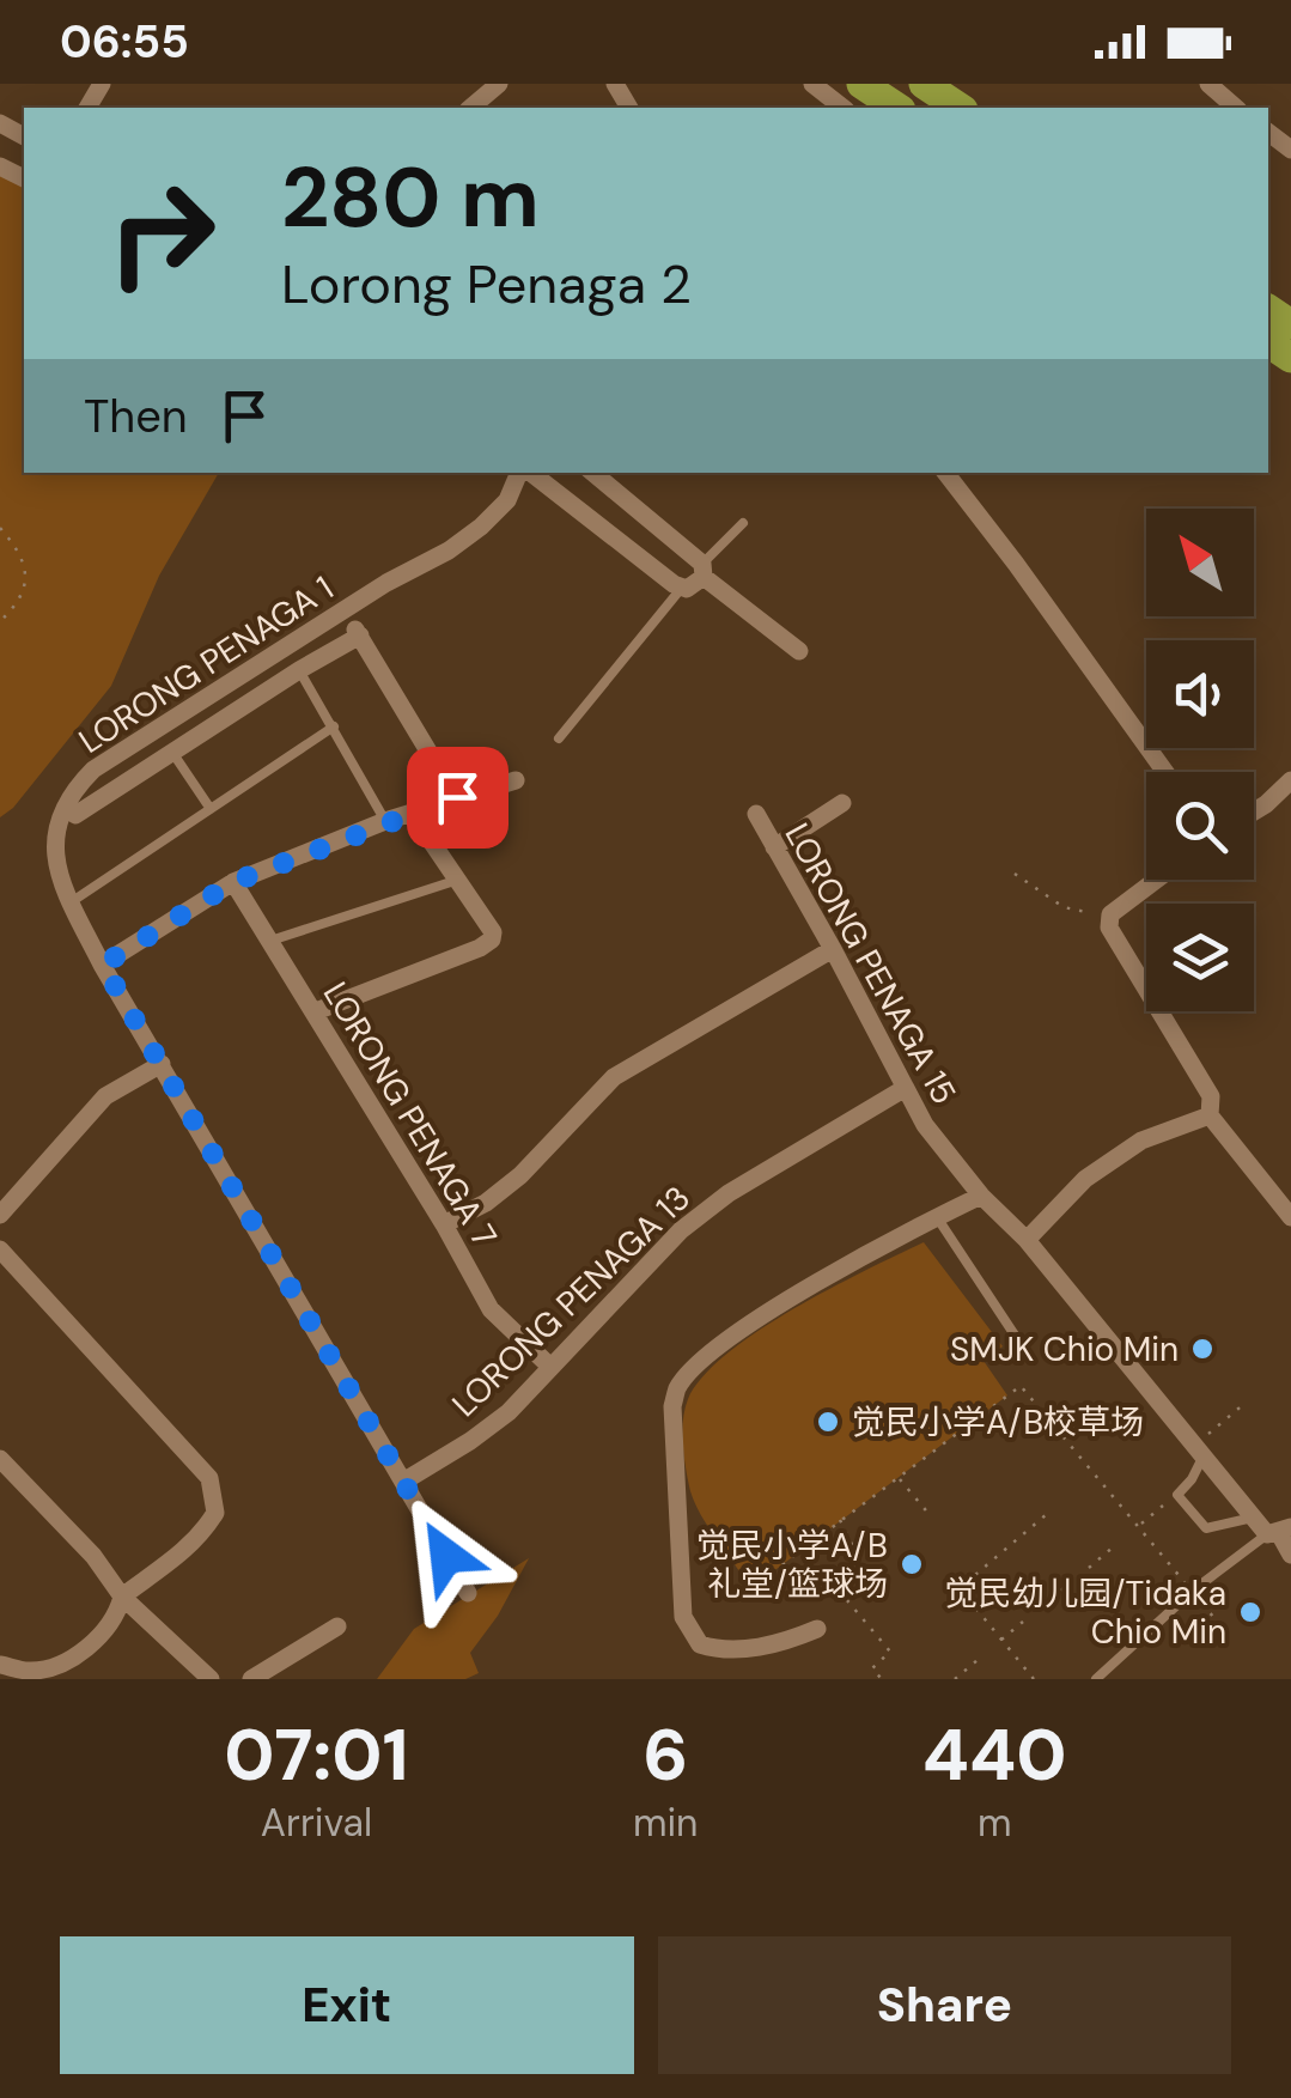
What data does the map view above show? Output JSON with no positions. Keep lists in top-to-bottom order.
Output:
{
  "streets": {
    "street": [
      "LORONG PENAGA 1",
      "LORONG PENAGA 15",
      "LORONG PENAGA 7",
      "LORONG PENAGA 13"
    ]
  },
  "crossings": [
    ["LORONG PENAGA 1", "LORONG PENAGA 13"],
    ["LORONG PENAGA 15", "LORONG PENAGA 13"],
    ["LORONG PENAGA 7", "LORONG PENAGA 13"]
  ],
  "places": [
    "SMJK Chio Min",
    "觉民小学A/B校草场",
    "觉民小学A/B 礼堂/篮球场",
    "觉民幼儿园/Tidaka Chio Min"
  ],
  "north": "top left",
  "page": {
    "status": "06:55",
    "turn": ["280 m", "Lorong Penaga 2"],
    "then": "Then",
    "eta": [
      "07:01",
      "Arrival",
      "6",
      "min",
      "440",
      "m"
    ],
    "buttons": ["Exit", "Share"]
  }
}
